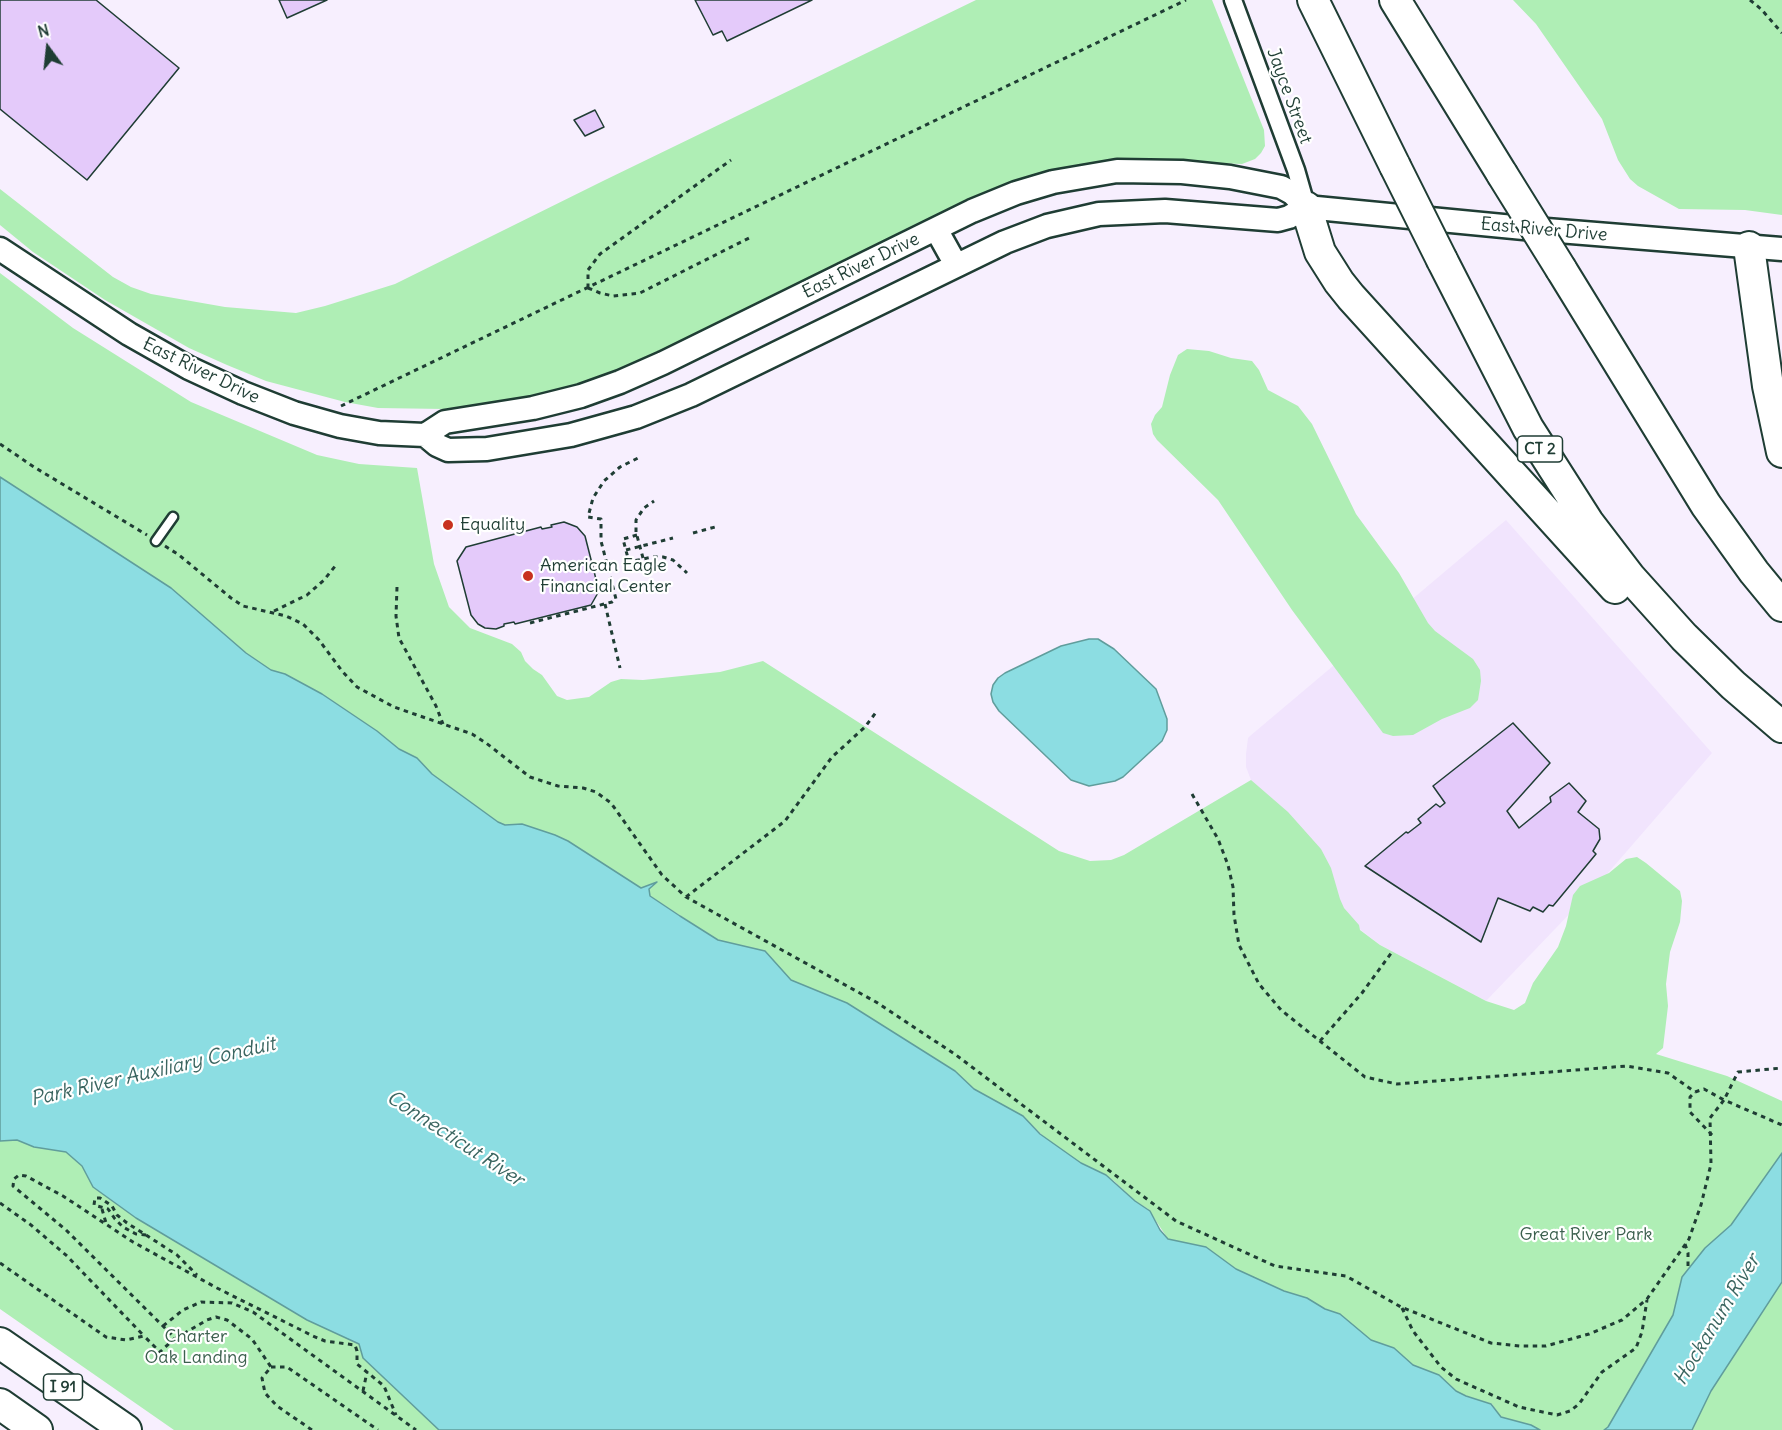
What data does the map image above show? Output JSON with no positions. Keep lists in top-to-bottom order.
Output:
{
  "streets": {
    "highway": ["CT 2", "I 91"],
    "street": ["Jayce Street", "East River Drive"]
  },
  "crossings": [
    ["Jayce Street", "East River Drive"]
  ],
  "water": ["Park River Auxiliary Conduit", "Connecticut River", "Hockanum River"],
  "parks": ["Great River Park", "Charter Oak Landing"],
  "places": ["Equality", "American Eagle Financial Center"],
  "north": "top"
}
